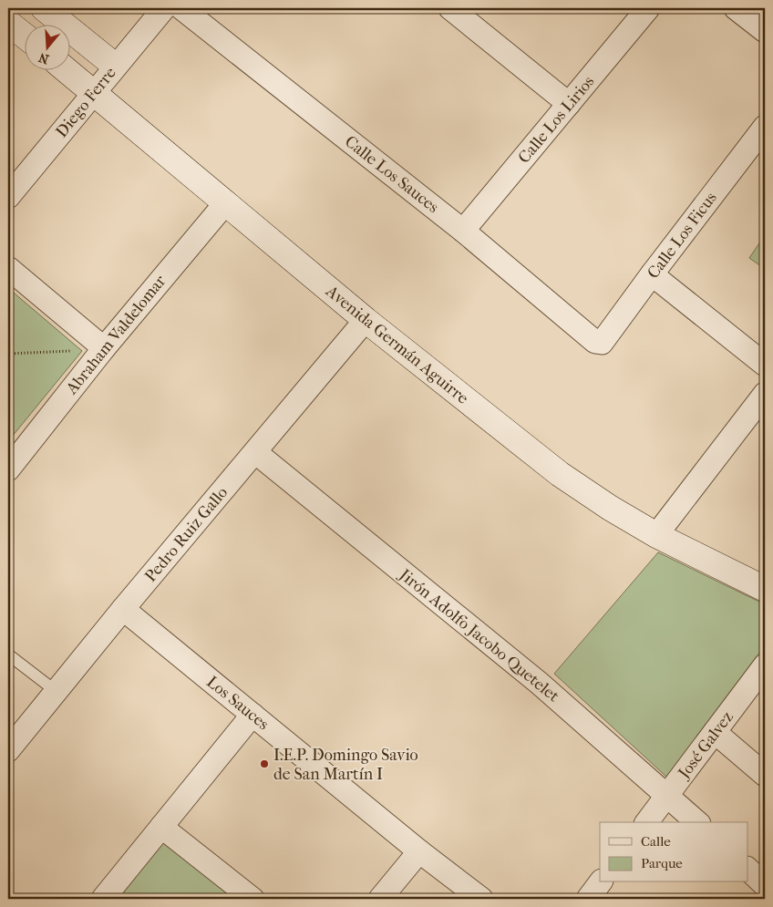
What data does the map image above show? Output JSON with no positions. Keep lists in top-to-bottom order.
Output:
{
  "streets": {
    "street": [
      "Diego Ferre",
      "Calle Los Lirios",
      "Calle Los Sauces",
      "Calle Los Ficus",
      "Abraham Valdelomar",
      "Avenida Germán Aguirre",
      "Pedro Ruiz Gallo",
      "Jirón Adolfo Jacobo Quetelet",
      "Los Sauces",
      "José Galvez"
    ]
  },
  "crossings": [
    ["Diego Ferre", "Avenida Germán Aguirre"],
    ["Calle Los Lirios", "Calle Los Sauces"],
    ["Calle Los Sauces", "Calle Los Ficus"],
    ["Abraham Valdelomar", "Avenida Germán Aguirre"],
    ["Avenida Germán Aguirre", "Pedro Ruiz Gallo"],
    ["Pedro Ruiz Gallo", "Jirón Adolfo Jacobo Quetelet"],
    ["Pedro Ruiz Gallo", "Los Sauces"],
    ["Jirón Adolfo Jacobo Quetelet", "José Galvez"]
  ],
  "places": ["I.E.P. Domingo Savio de San Martín I"],
  "legend": ["Calle", "Parque"],
  "north": "bottom"
}
